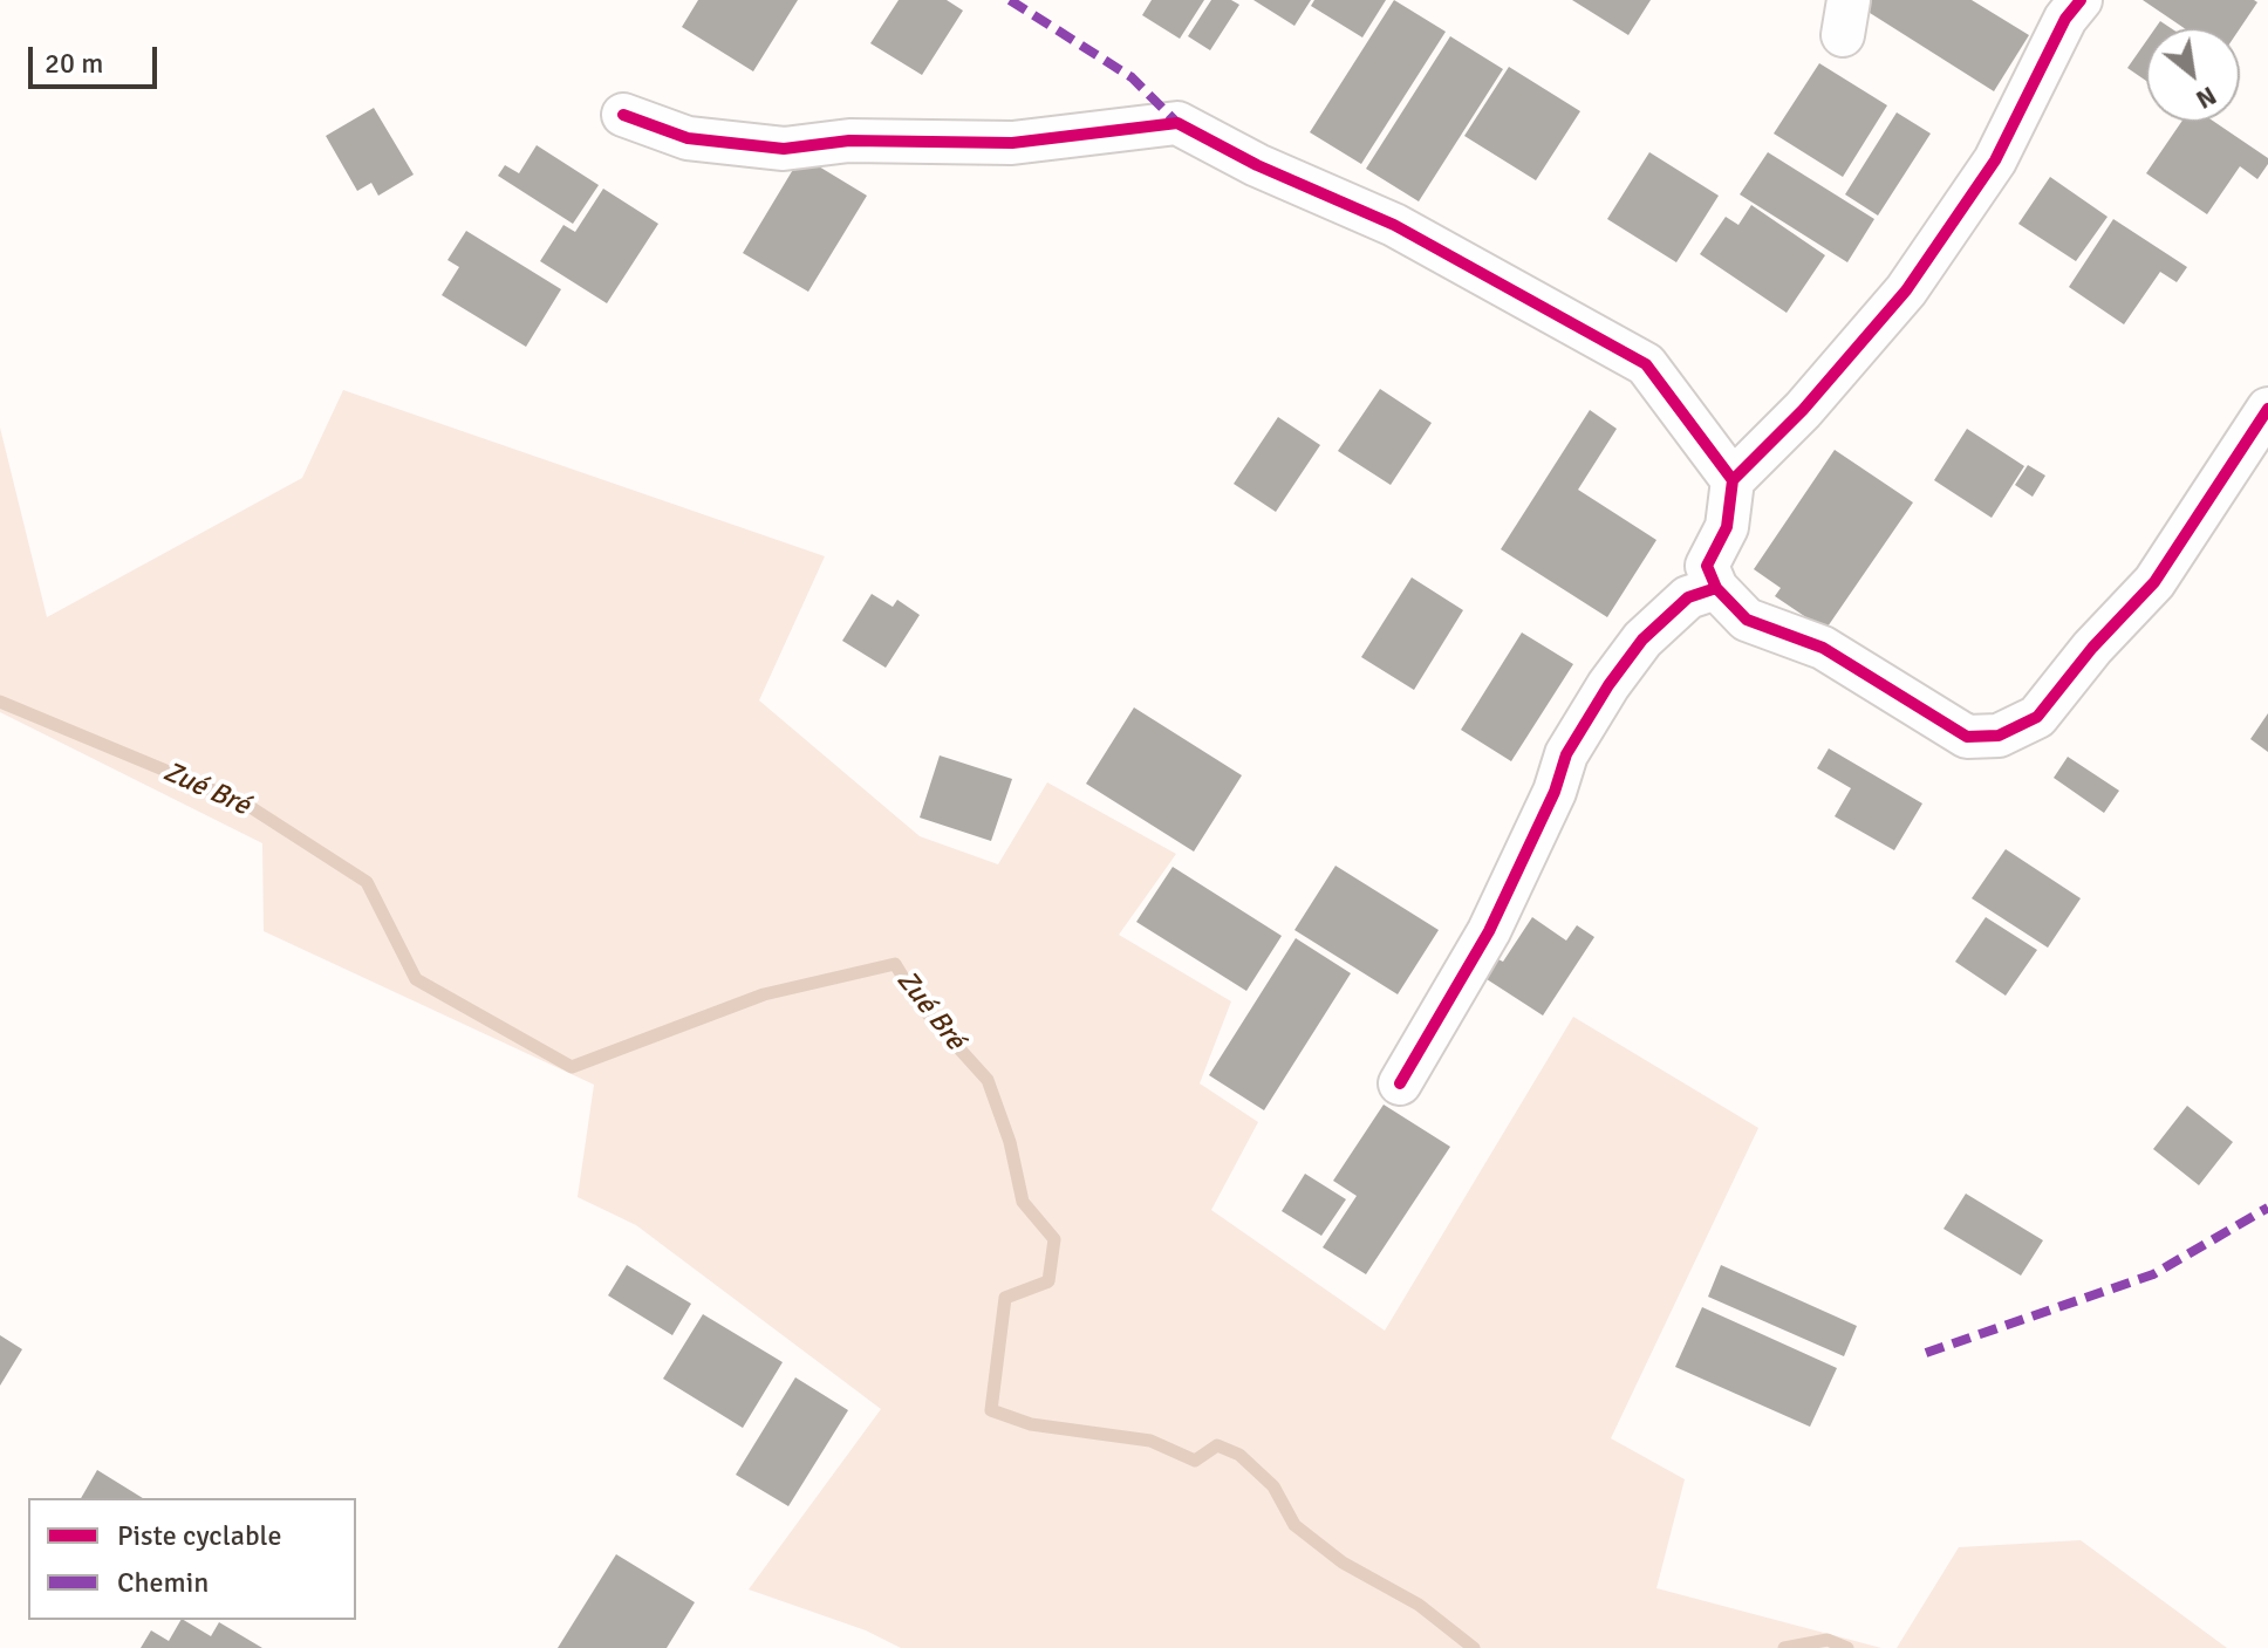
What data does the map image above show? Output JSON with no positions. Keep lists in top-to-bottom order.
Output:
{
  "water": ["Zué Bré"],
  "legend": ["Piste cyclable", "Chemin"],
  "scale_bar": "20 m",
  "north": "bottom right"
}
